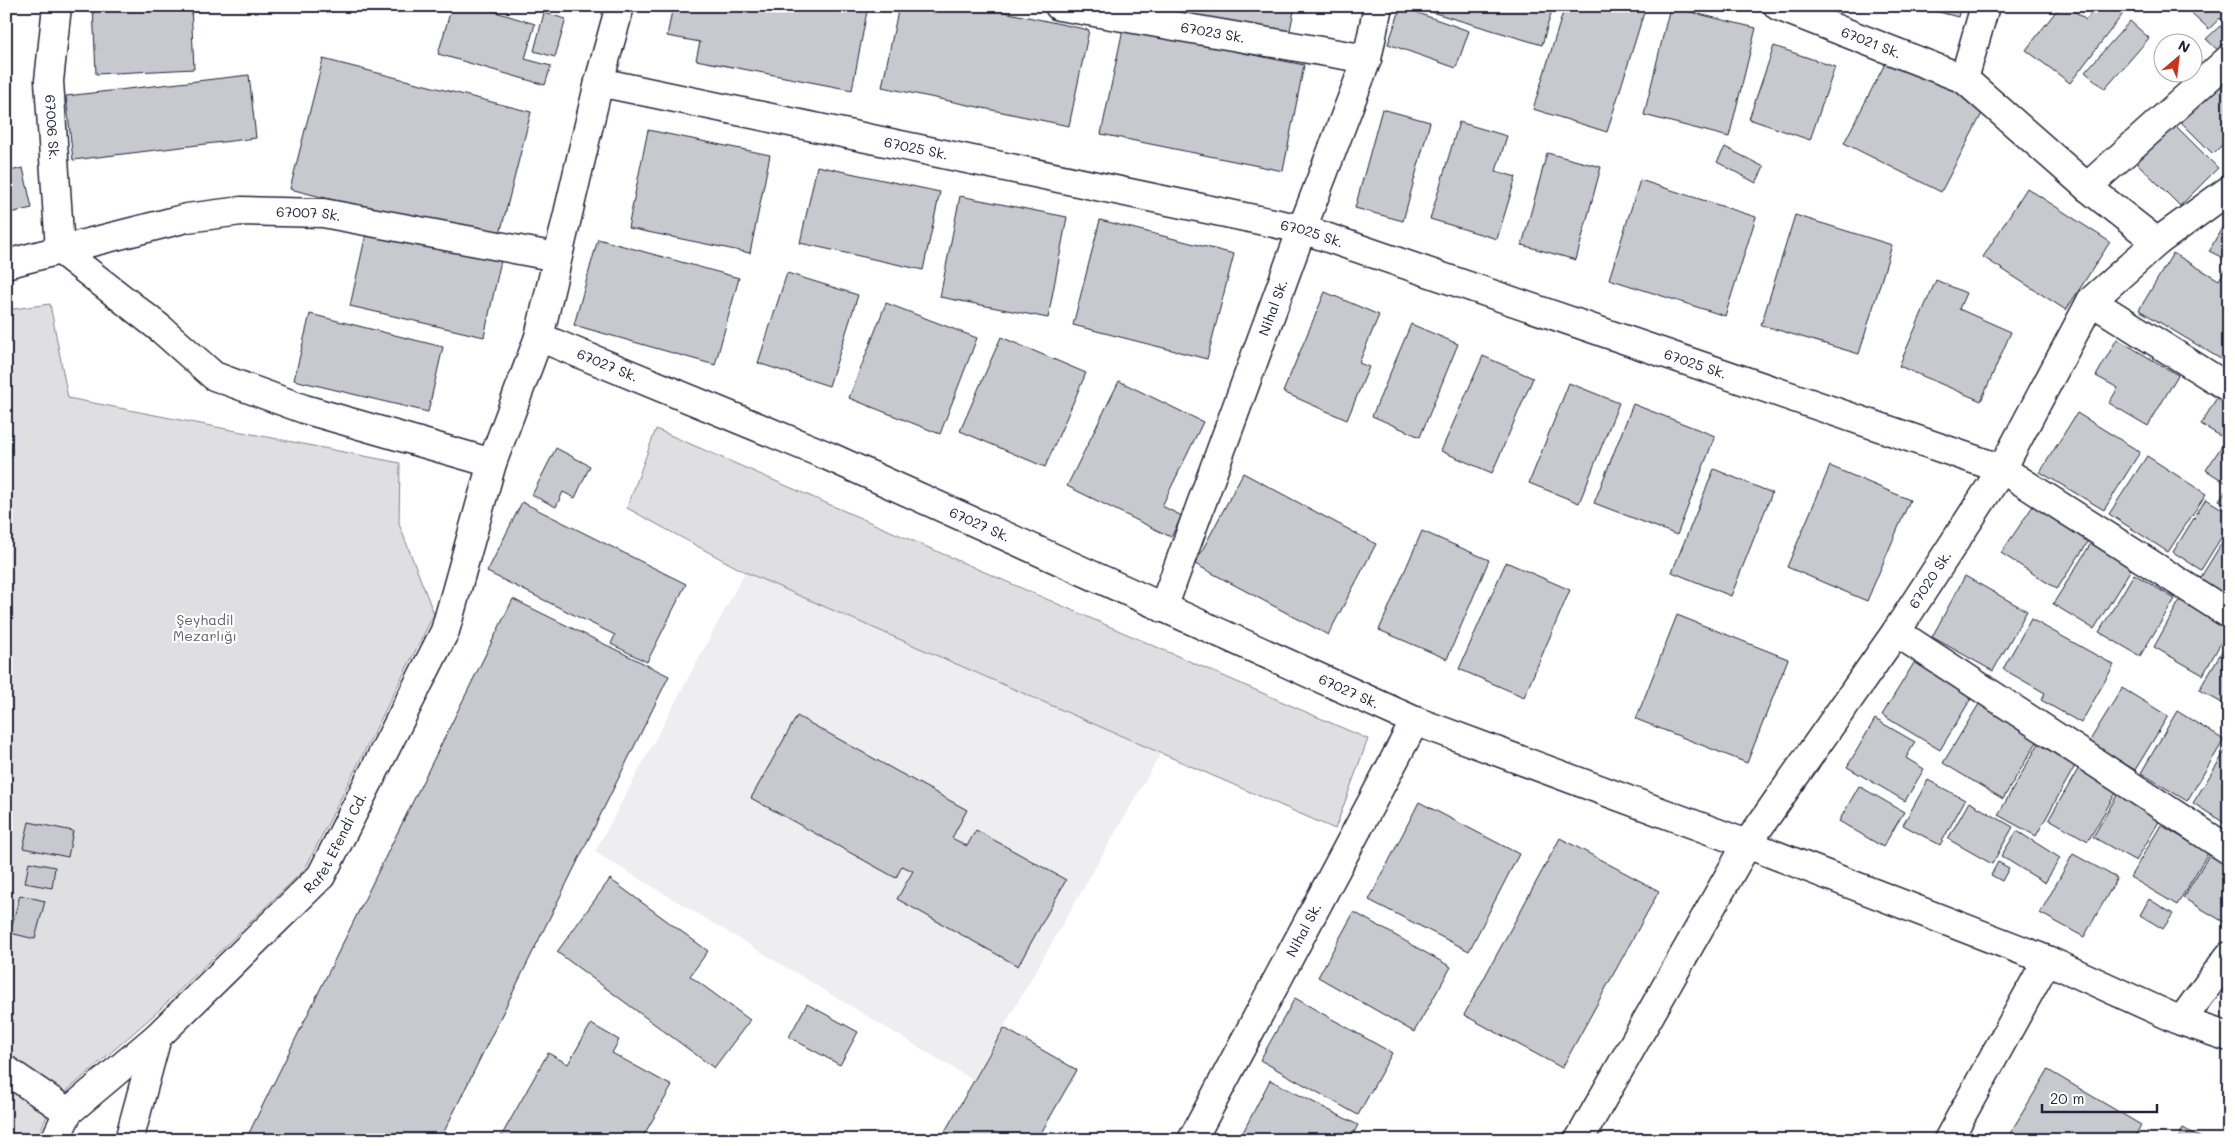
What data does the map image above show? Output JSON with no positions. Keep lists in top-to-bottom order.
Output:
{
  "streets": {
    "street": [
      "67023 Sk.",
      "67021 Sk.",
      "67006 Sk.",
      "67025 Sk.",
      "67007 Sk.",
      "Nihal Sk.",
      "67027 Sk.",
      "67020 Sk.",
      "Rafet Efendi Cd."
    ]
  },
  "crossings": [
    ["67023 Sk.", "Nihal Sk."],
    ["67006 Sk.", "67007 Sk."],
    ["67025 Sk.", "Nihal Sk."],
    ["67025 Sk.", "67020 Sk."],
    ["67025 Sk.", "Rafet Efendi Cd."],
    ["67007 Sk.", "Rafet Efendi Cd."],
    ["Nihal Sk.", "67027 Sk."],
    ["67027 Sk.", "67020 Sk."],
    ["67027 Sk.", "Rafet Efendi Cd."]
  ],
  "parks": ["Şeyhadil Mezarlığı"],
  "scale_bar": "20 m",
  "north": "top right"
}
